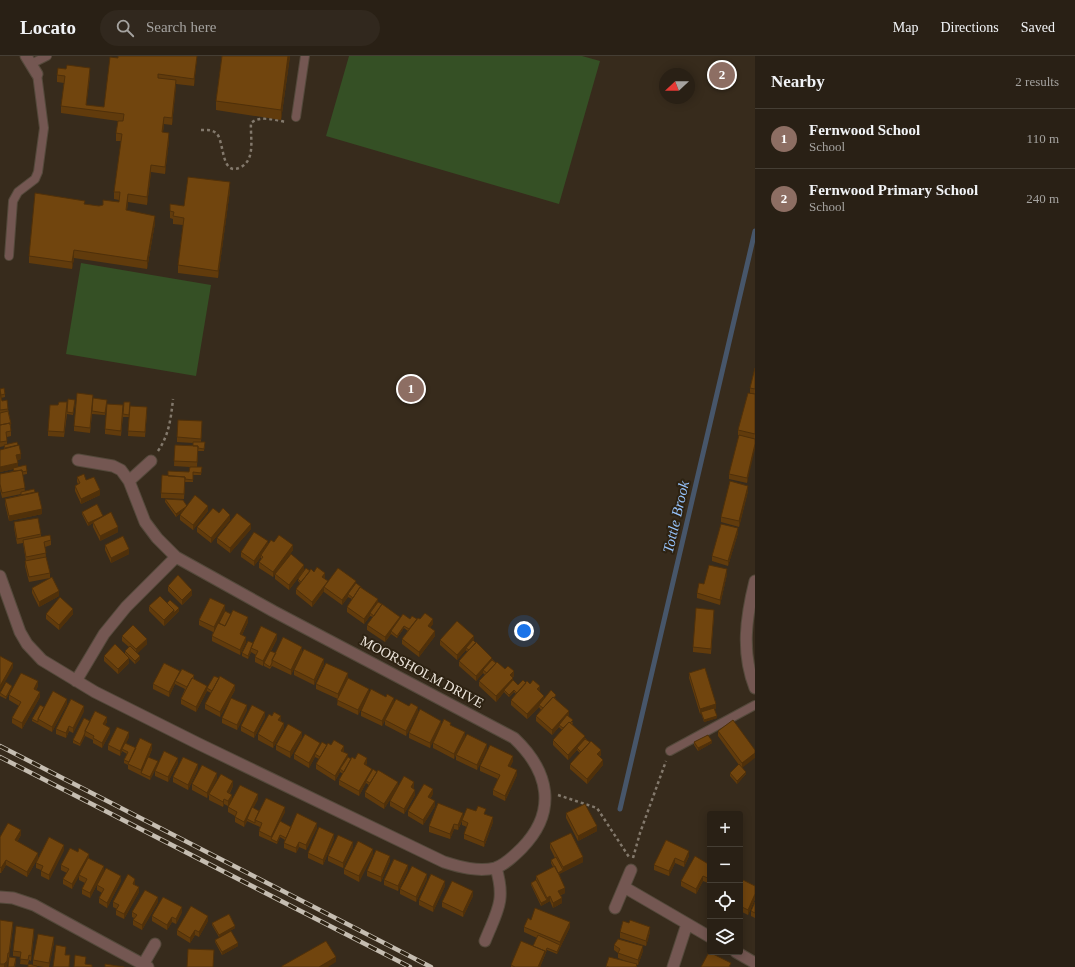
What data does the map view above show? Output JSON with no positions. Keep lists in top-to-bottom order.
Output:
{
  "streets": {
    "street": ["MOORSHOLM DRIVE"]
  },
  "water": ["Tottle Brook"],
  "north": "left",
  "page": {
    "header": "Locato",
    "search": "Search here",
    "nav": ["Map", "Directions", "Saved"],
    "heading": ["Nearby", "2 results"],
    "pins": ["2", "1"],
    "list": [
      {
        "mark": "1",
        "name": "Fernwood School",
        "note": "School",
        "value": "110 m"
      },
      {
        "mark": "2",
        "name": "Fernwood Primary School",
        "note": "School",
        "value": "240 m"
      }
    ],
    "map_buttons": ["+", "−"]
  }
}
